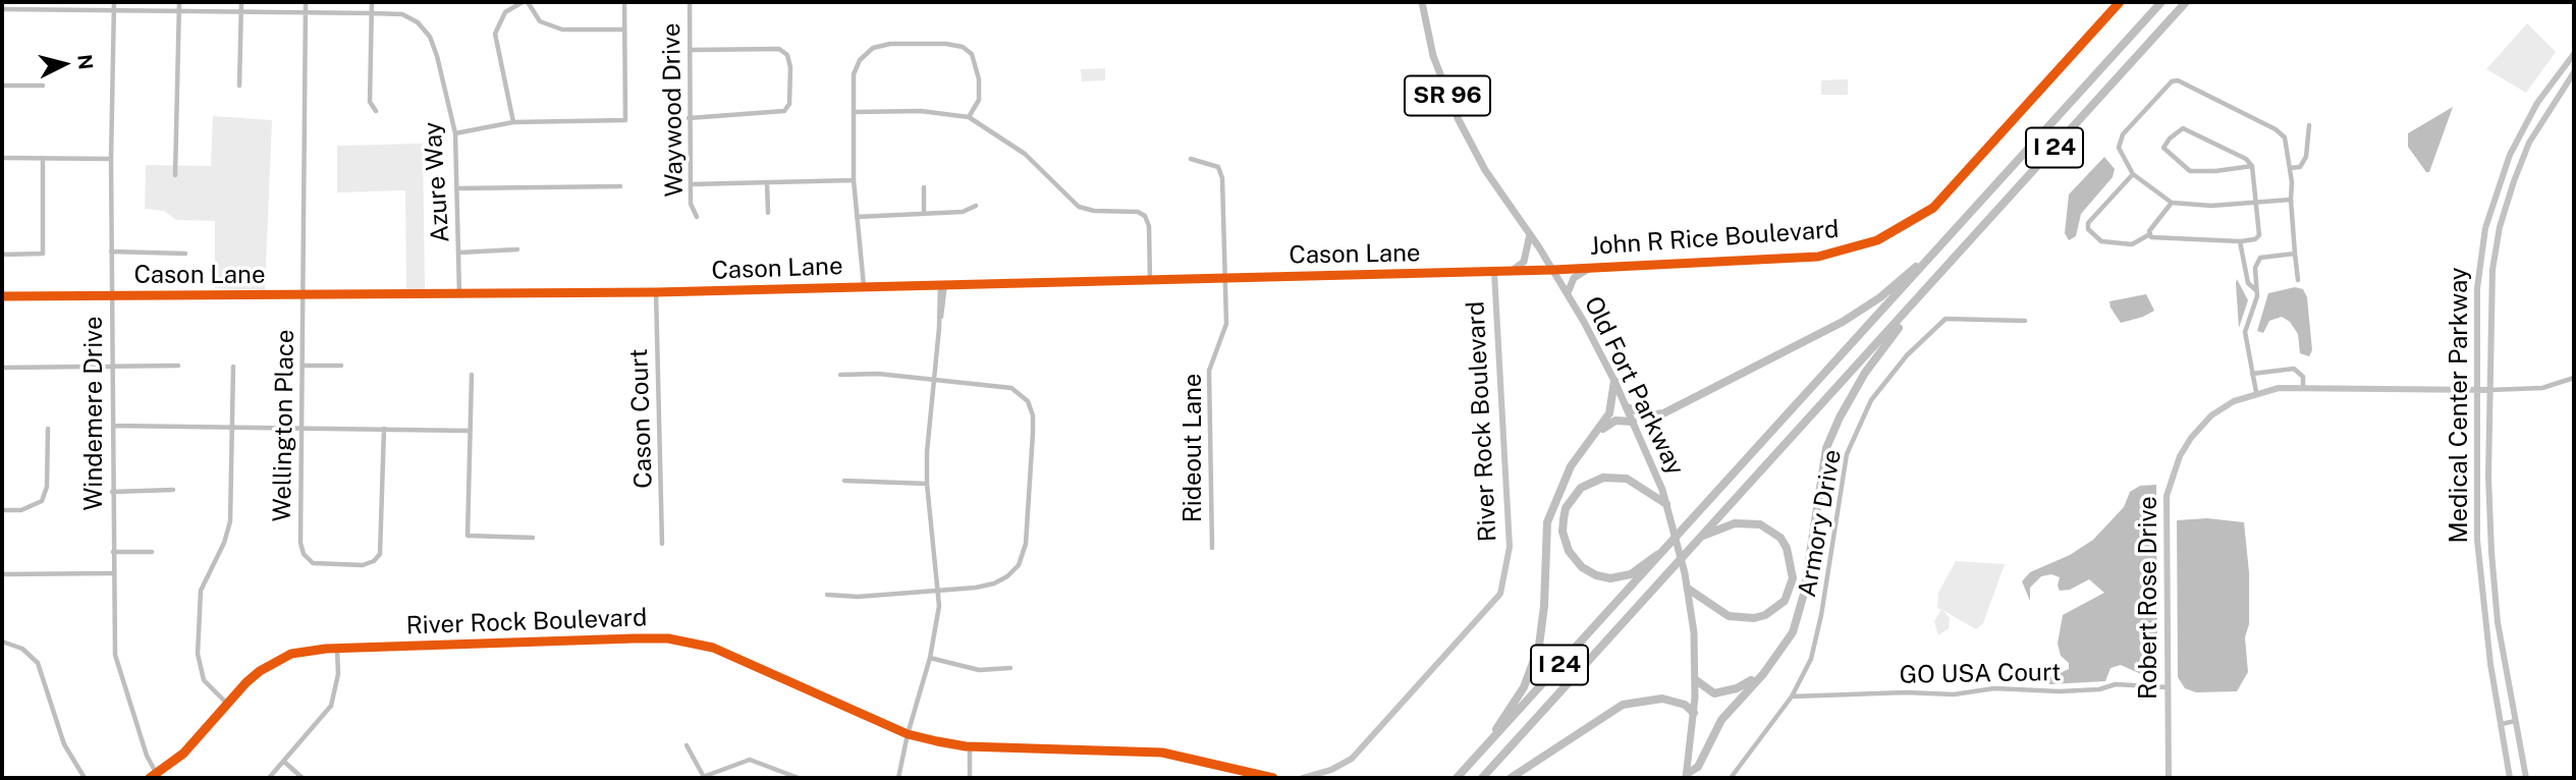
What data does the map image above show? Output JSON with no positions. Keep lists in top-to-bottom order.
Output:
{
  "streets": {
    "highway": ["I 24"],
    "main road": ["SR 96", "Old Fort Parkway"],
    "street": [
      "Waywood Drive",
      "Azure Way",
      "John R Rice Boulevard",
      "Cason Lane",
      "Medical Center Parkway",
      "Windemere Drive",
      "Cason Court",
      "River Rock Boulevard",
      "Wellington Place",
      "Rideout Lane",
      "Armory Drive",
      "Robert Rose Drive",
      "GO USA Court"
    ]
  },
  "crossings": [
    ["Azure Way", "Cason Lane"],
    ["Azure Way", "Windemere Drive"],
    ["Azure Way", "Wellington Place"],
    ["John R Rice Boulevard", "Cason Lane"],
    ["John R Rice Boulevard", "Old Fort Parkway"],
    ["Cason Lane", "Old Fort Parkway"],
    ["Cason Lane", "Windemere Drive"],
    ["Cason Lane", "Cason Court"],
    ["Cason Lane", "River Rock Boulevard"],
    ["Cason Lane", "Wellington Place"],
    ["Cason Lane", "Rideout Lane"],
    ["Medical Center Parkway", "Robert Rose Drive"],
    ["Windemere Drive", "River Rock Boulevard"],
    ["Armory Drive", "GO USA Court"],
    ["Robert Rose Drive", "GO USA Court"]
  ],
  "north": "right"
}
